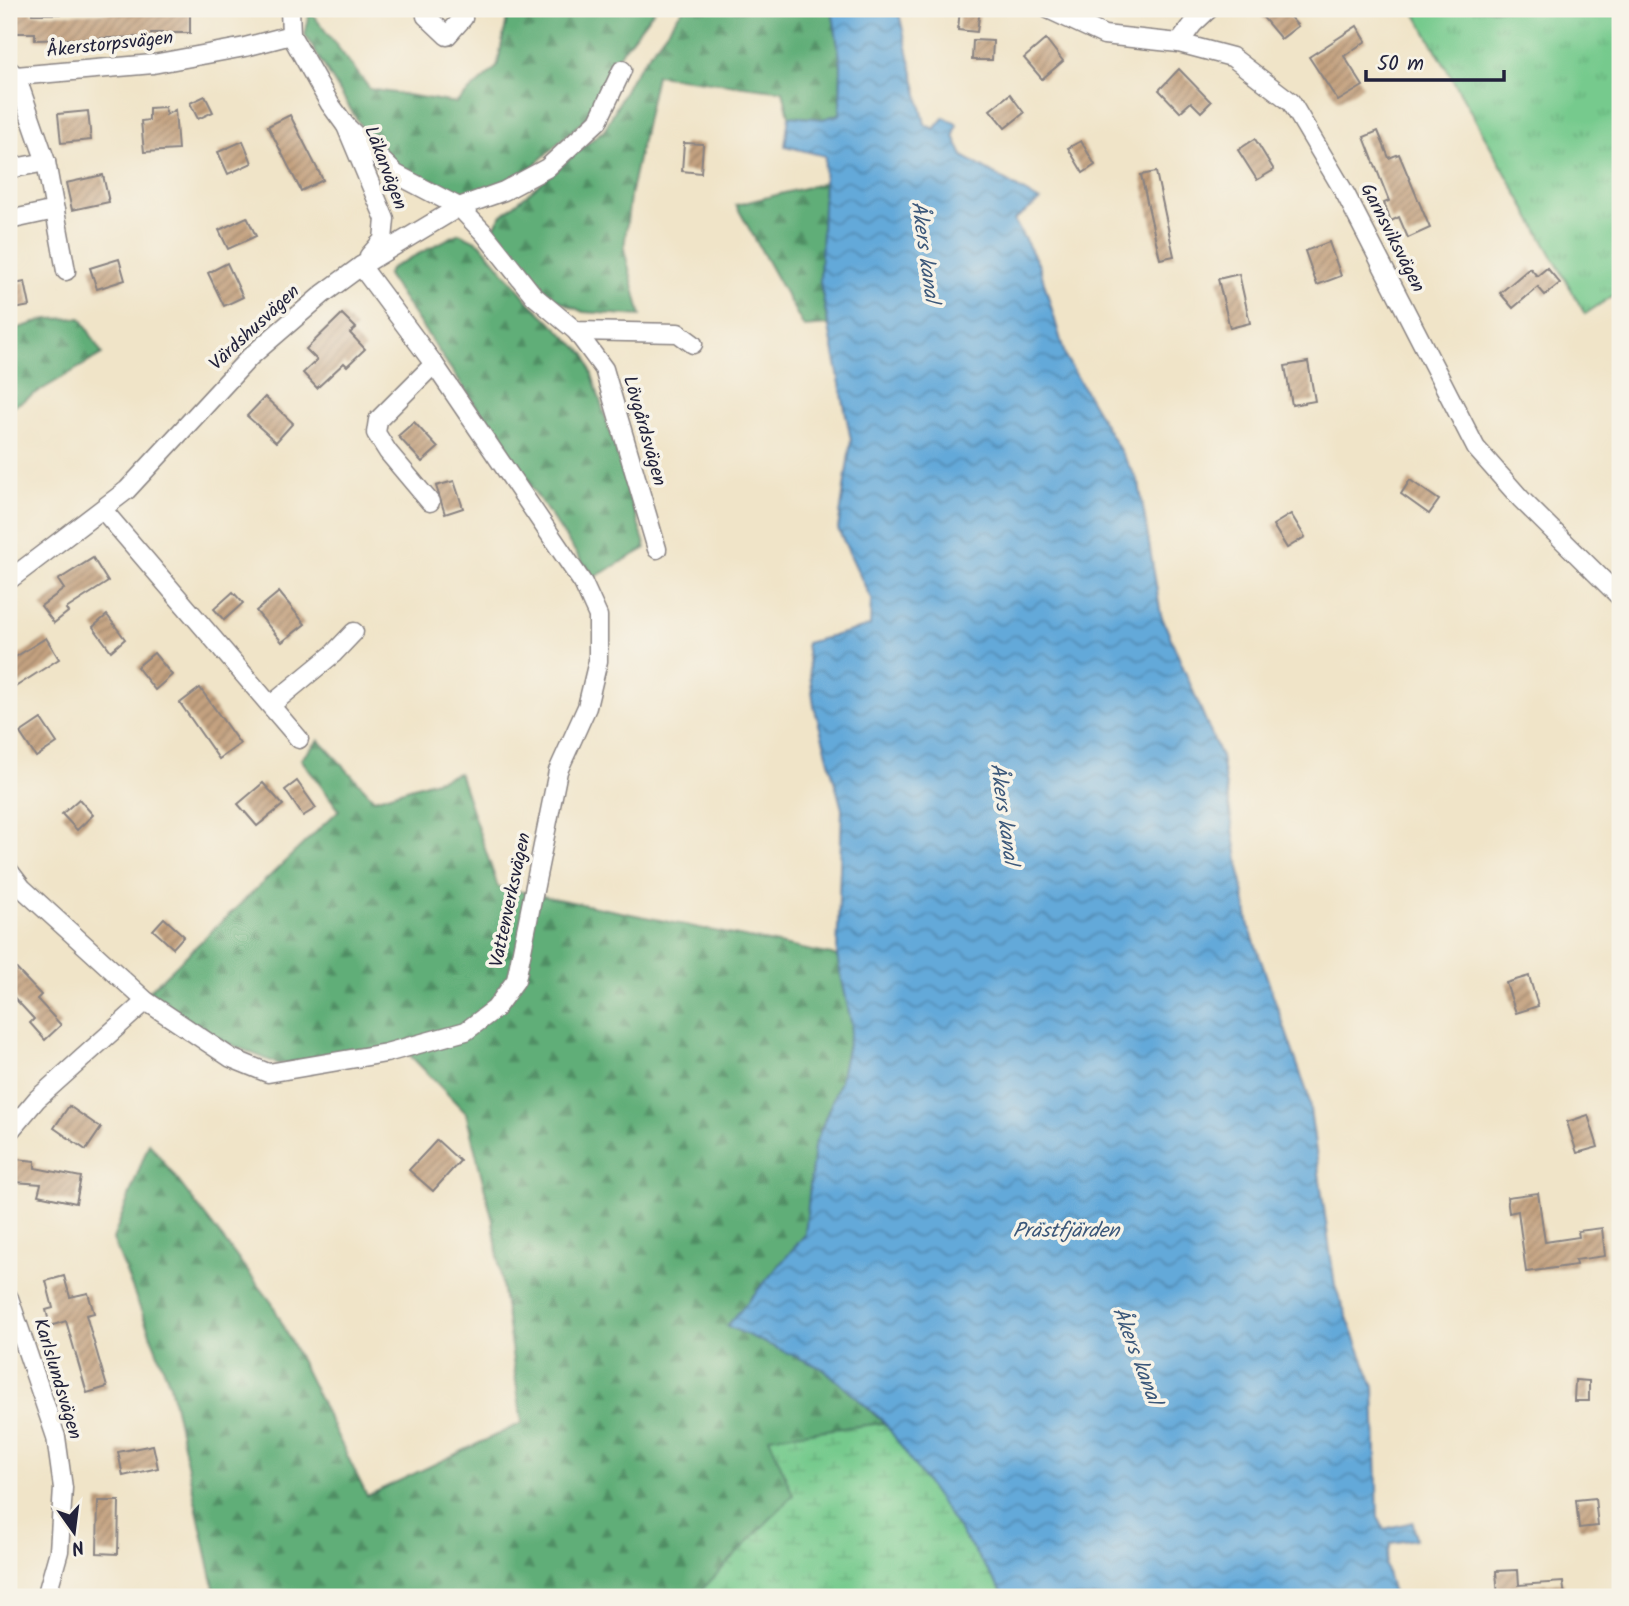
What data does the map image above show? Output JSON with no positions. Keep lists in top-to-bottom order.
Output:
{
  "streets": {
    "street": [
      "Åkerstorpsvägen",
      "Läkarvägen",
      "Garnsviksvägen",
      "Värdshusvägen",
      "Lövgårdsvägen",
      "Vattenverksvägen",
      "Karlslundsvägen"
    ]
  },
  "crossings": [
    ["Åkerstorpsvägen", "Läkarvägen"],
    ["Läkarvägen", "Värdshusvägen"],
    ["Läkarvägen", "Vattenverksvägen"],
    ["Värdshusvägen", "Lövgårdsvägen"],
    ["Värdshusvägen", "Vattenverksvägen"]
  ],
  "water": ["Åkers kanal", "Prästfjärden"],
  "scale_bar": "50 m",
  "north": "bottom"
}
